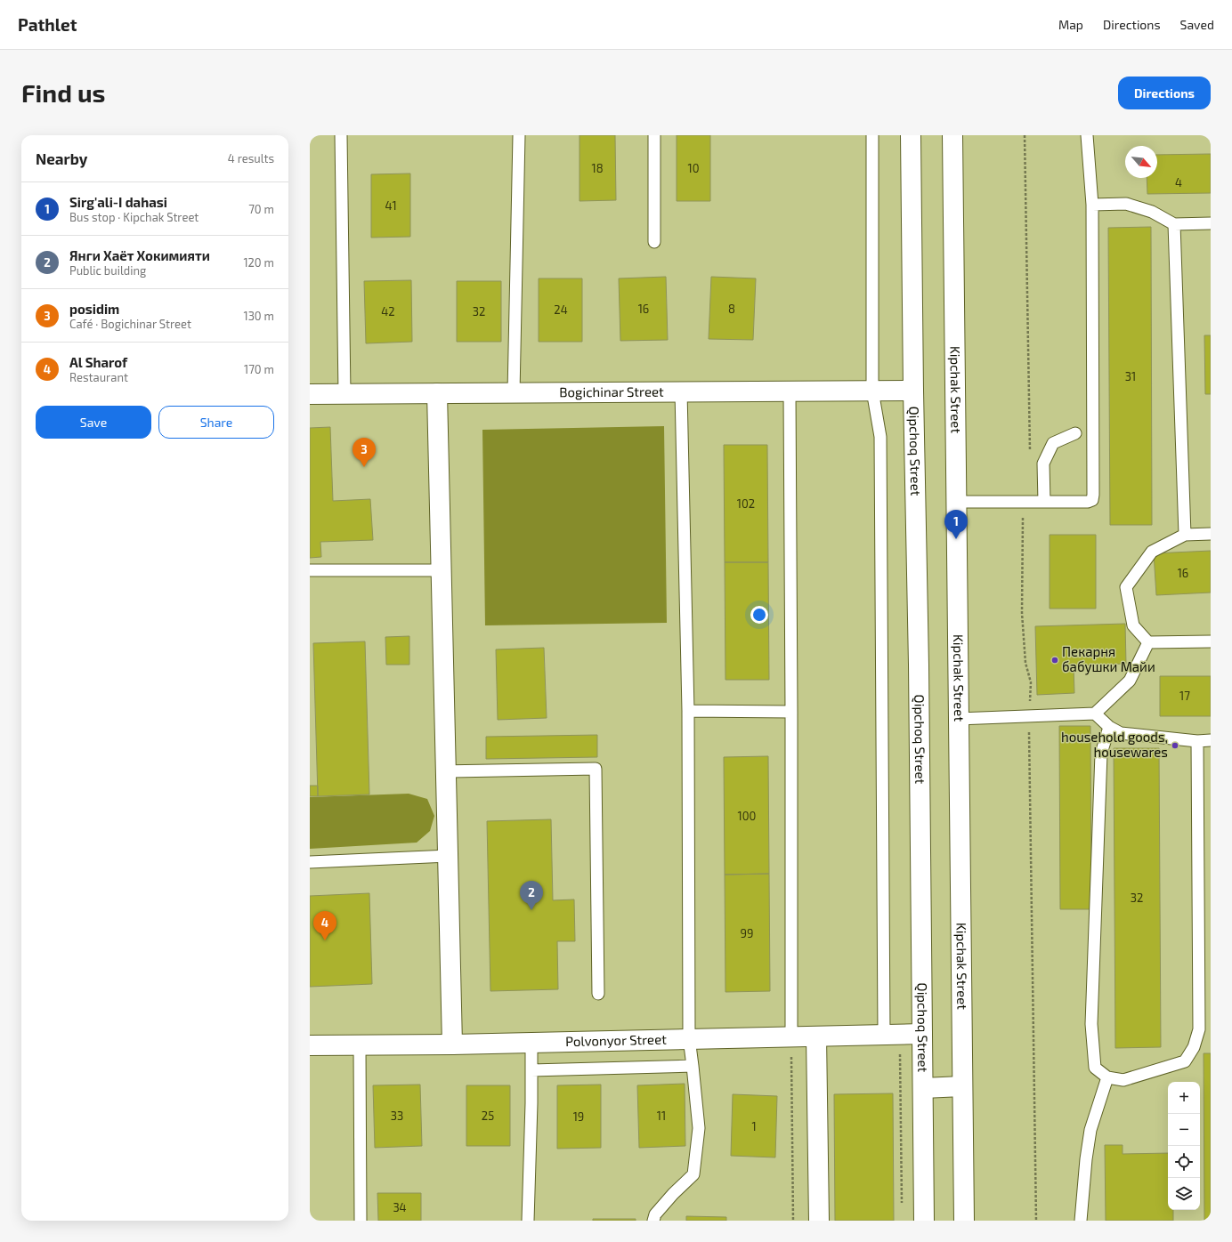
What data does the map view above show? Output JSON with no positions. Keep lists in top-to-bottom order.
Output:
{
  "streets": {
    "main road": [
      "Kipchak Street",
      "Bogichinar Street",
      "Qipchoq Street",
      "Polvonyor Street"
    ]
  },
  "crossings": [
    ["Bogichinar Street", "Qipchoq Street"],
    ["Qipchoq Street", "Polvonyor Street"]
  ],
  "places": ["Пекарня бабушки Майи", "household goods, housewares"],
  "house_numbers": [
    "18",
    "10",
    "4",
    "41",
    "16",
    "8",
    "24",
    "42",
    "32",
    "31",
    "102",
    "16",
    "17",
    "100",
    "32",
    "99",
    "33",
    "25",
    "11",
    "19",
    "1",
    "34"
  ],
  "north": "bottom right",
  "page": {
    "header": "Pathlet",
    "nav": ["Map", "Directions", "Saved"],
    "buttons": [
      "Directions",
      ["Save", "Share"]
    ],
    "title": "Find us",
    "heading": ["Nearby", "4 results"],
    "list": [
      {
        "mark": "1",
        "name": "Sirg'ali-I dahasi",
        "note": "Bus stop · Kipchak Street",
        "value": "70 m"
      },
      {
        "mark": "2",
        "name": "Янги Хаёт Хокимияти",
        "note": "Public building",
        "value": "120 m"
      },
      {
        "mark": "3",
        "name": "posidim",
        "note": "Café · Bogichinar Street",
        "value": "130 m"
      },
      {
        "mark": "4",
        "name": "Al Sharof",
        "note": "Restaurant",
        "value": "170 m"
      }
    ],
    "pins": [
      "3",
      "1",
      "2",
      "4"
    ],
    "map_buttons": ["+", "−"]
  }
}
